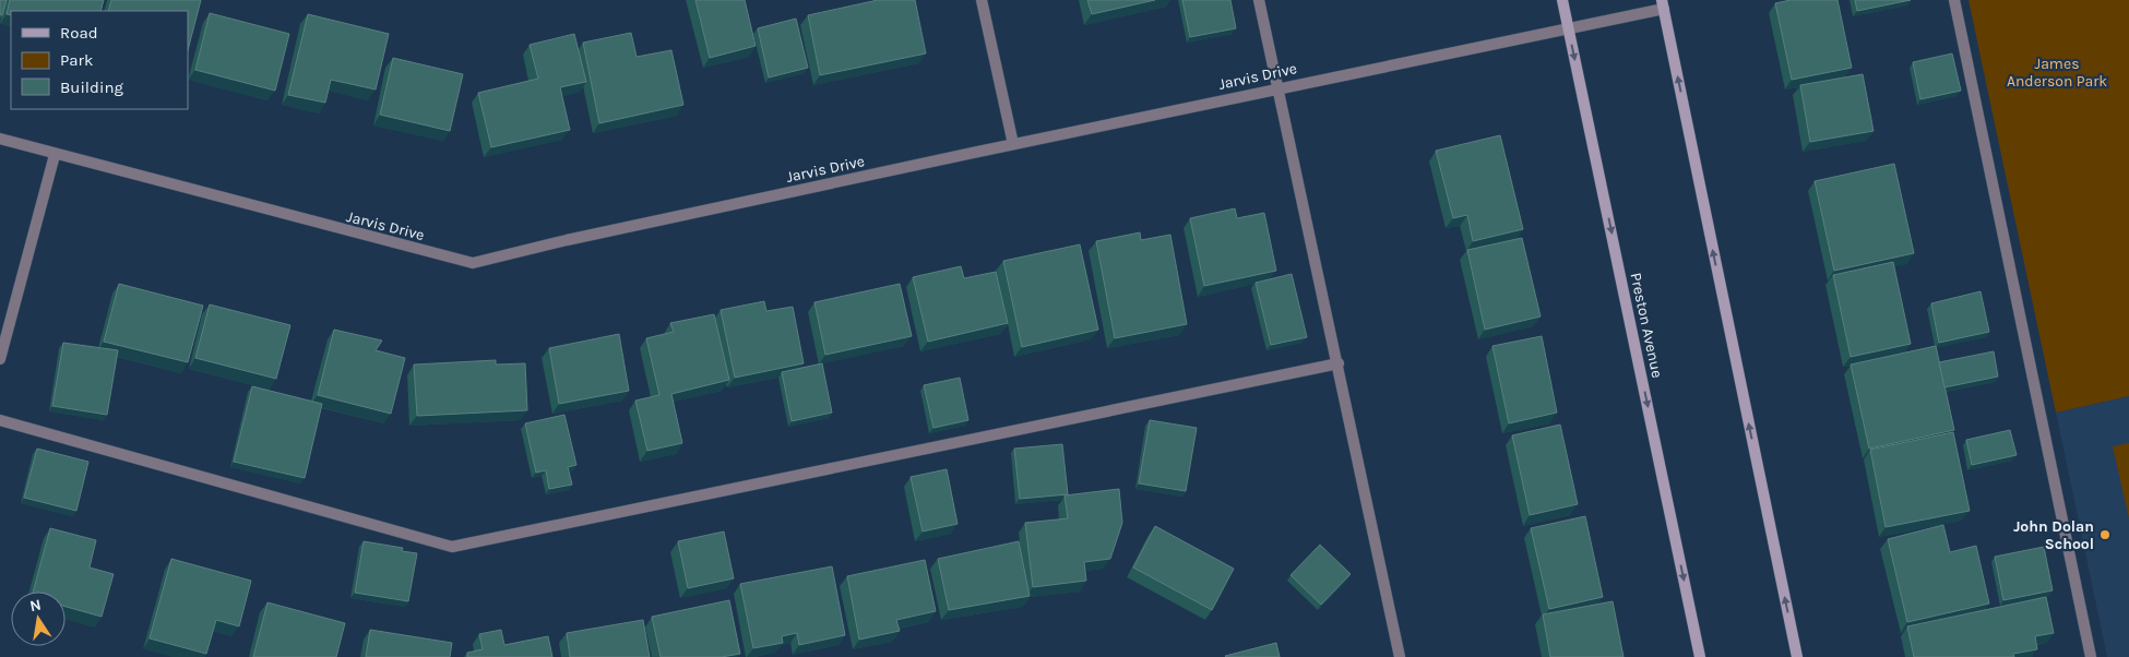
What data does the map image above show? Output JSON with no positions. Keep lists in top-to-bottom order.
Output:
{
  "streets": {
    "main road": ["Preston Avenue"],
    "street": ["Jarvis Drive"]
  },
  "crossings": [
    ["Jarvis Drive", "Preston Avenue"]
  ],
  "parks": ["James Anderson Park"],
  "places": ["John Dolan School"],
  "legend": ["Road", "Park", "Building"],
  "north": "top"
}
